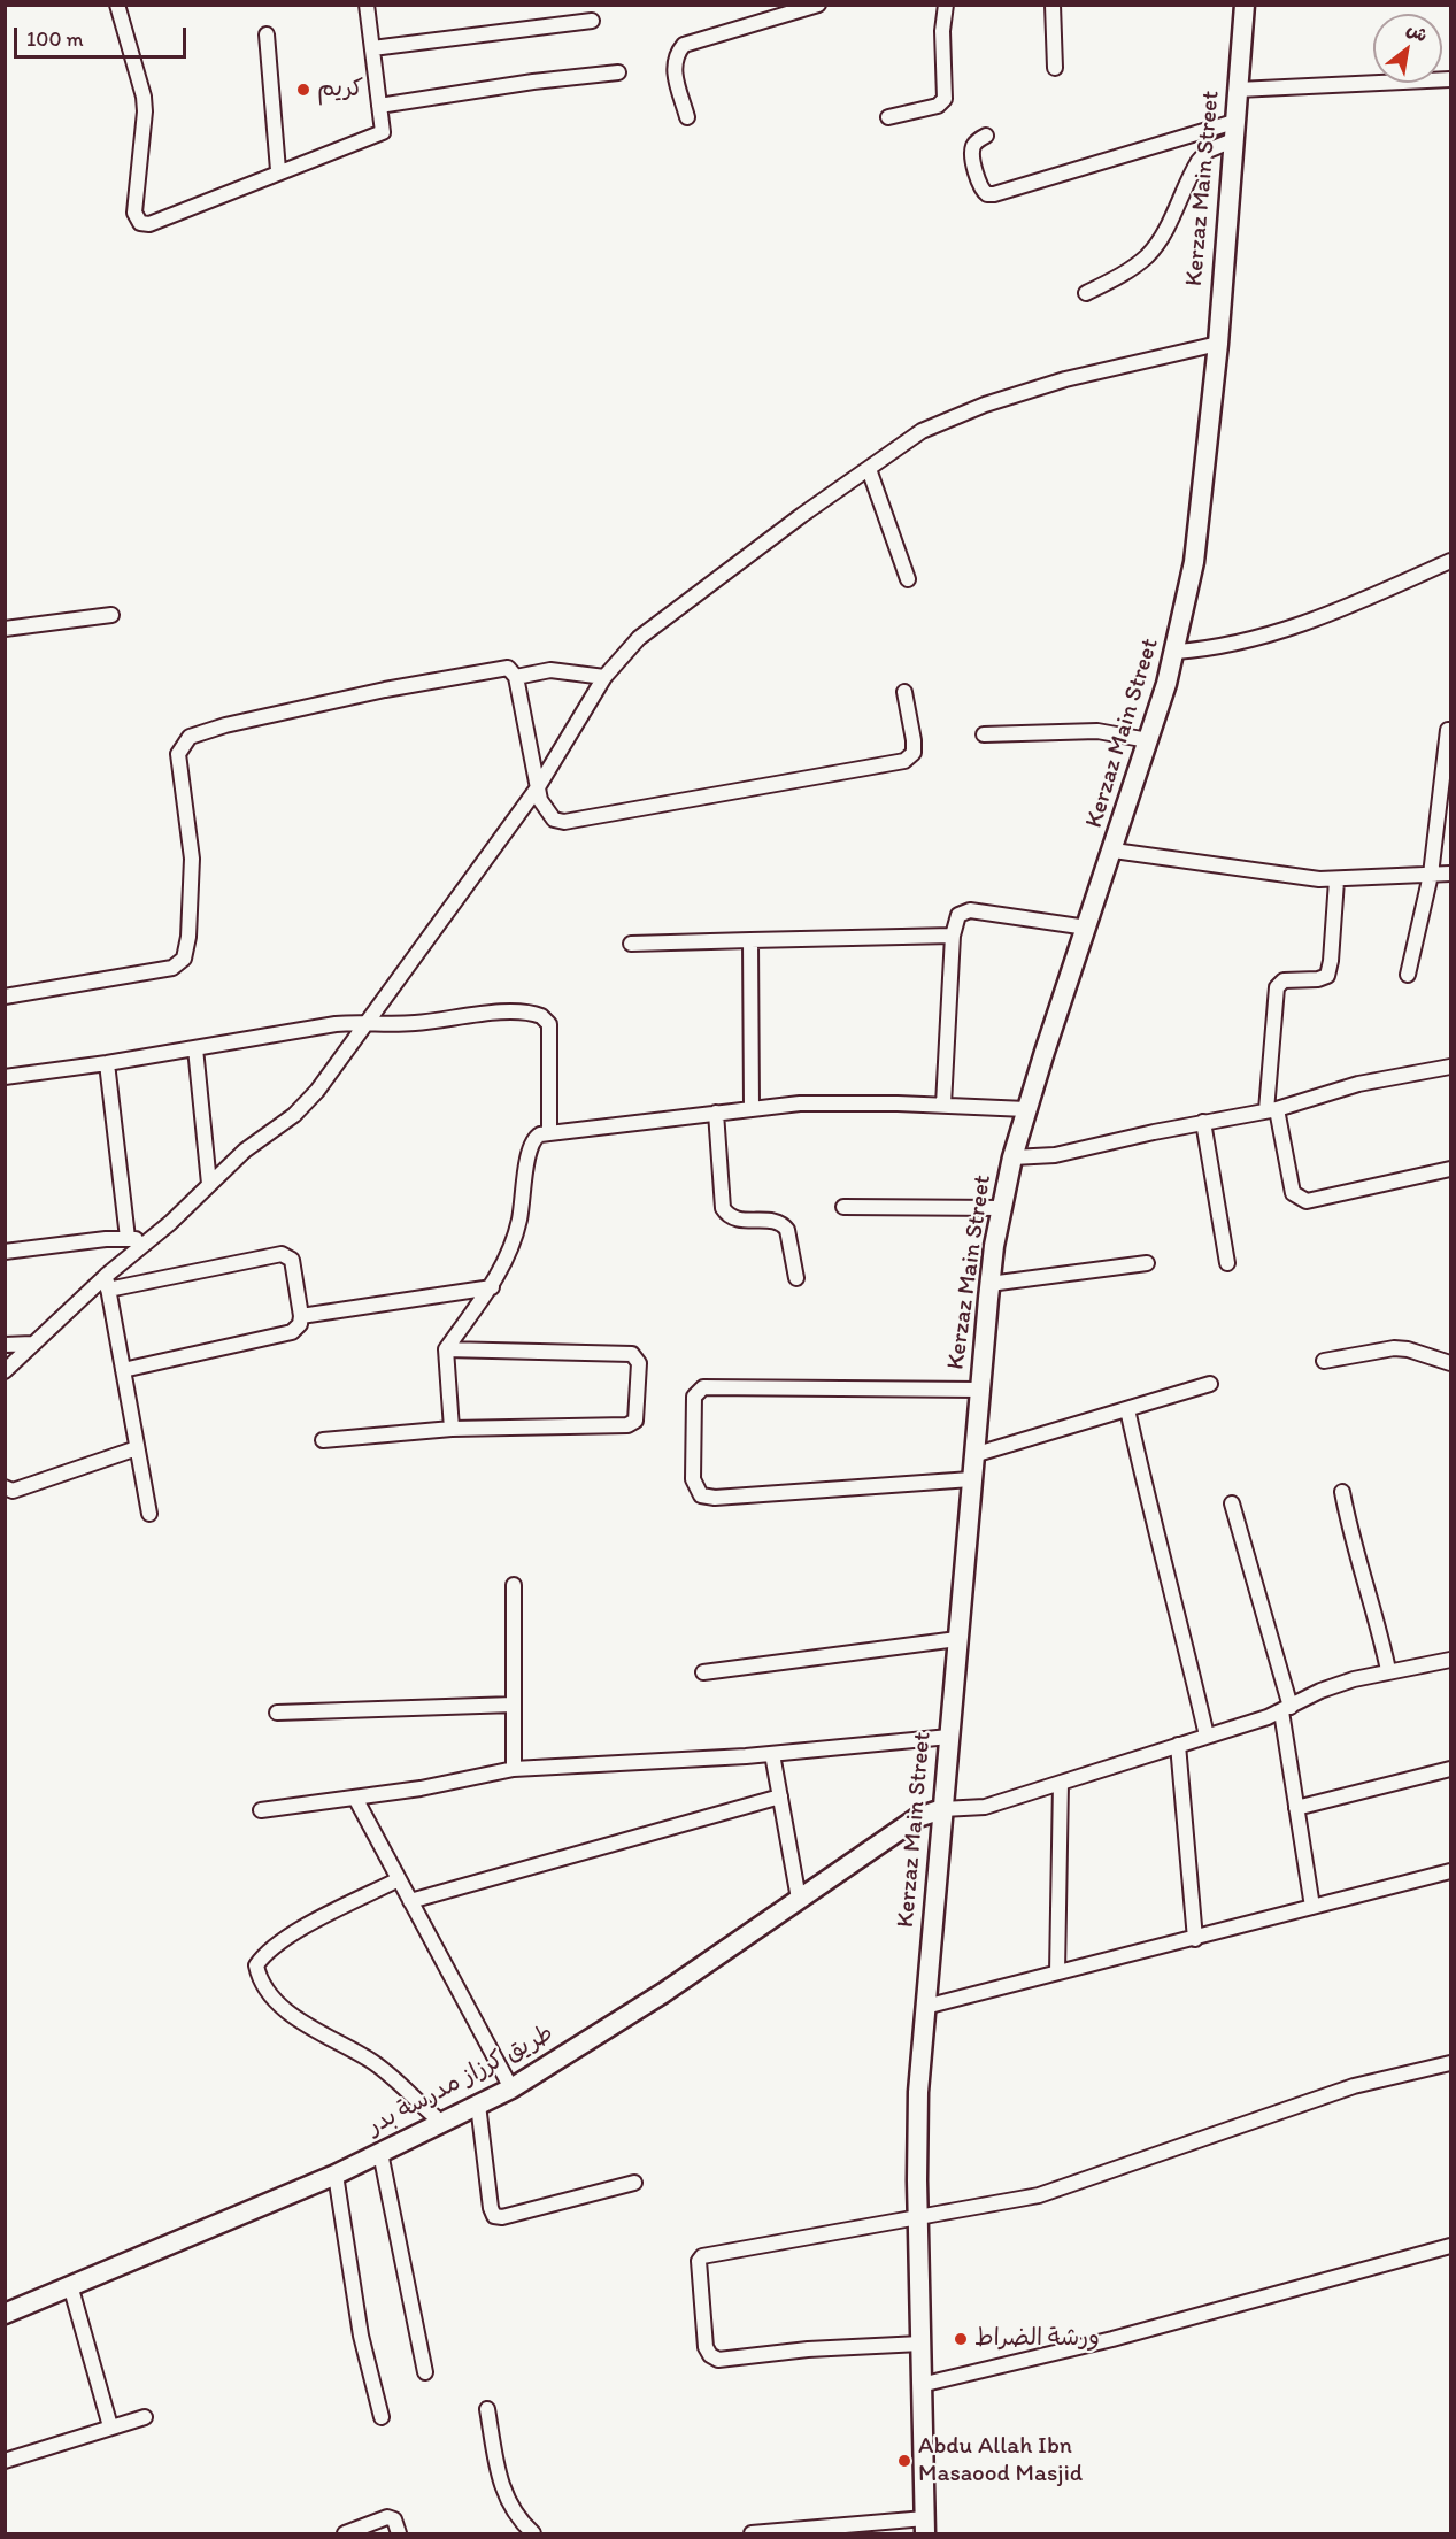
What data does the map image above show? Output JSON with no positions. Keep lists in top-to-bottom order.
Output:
{
  "streets": {
    "street": ["Kerzaz Main Street", "طريق كرزاز مدرسة بدر"]
  },
  "crossings": [
    ["Kerzaz Main Street", "طريق كرزاز مدرسة بدر"]
  ],
  "places": ["كريم", "ورشة الضراط", "Abdu Allah Ibn Masaood Masjid"],
  "scale_bar": "100 m",
  "north": "top right"
}
